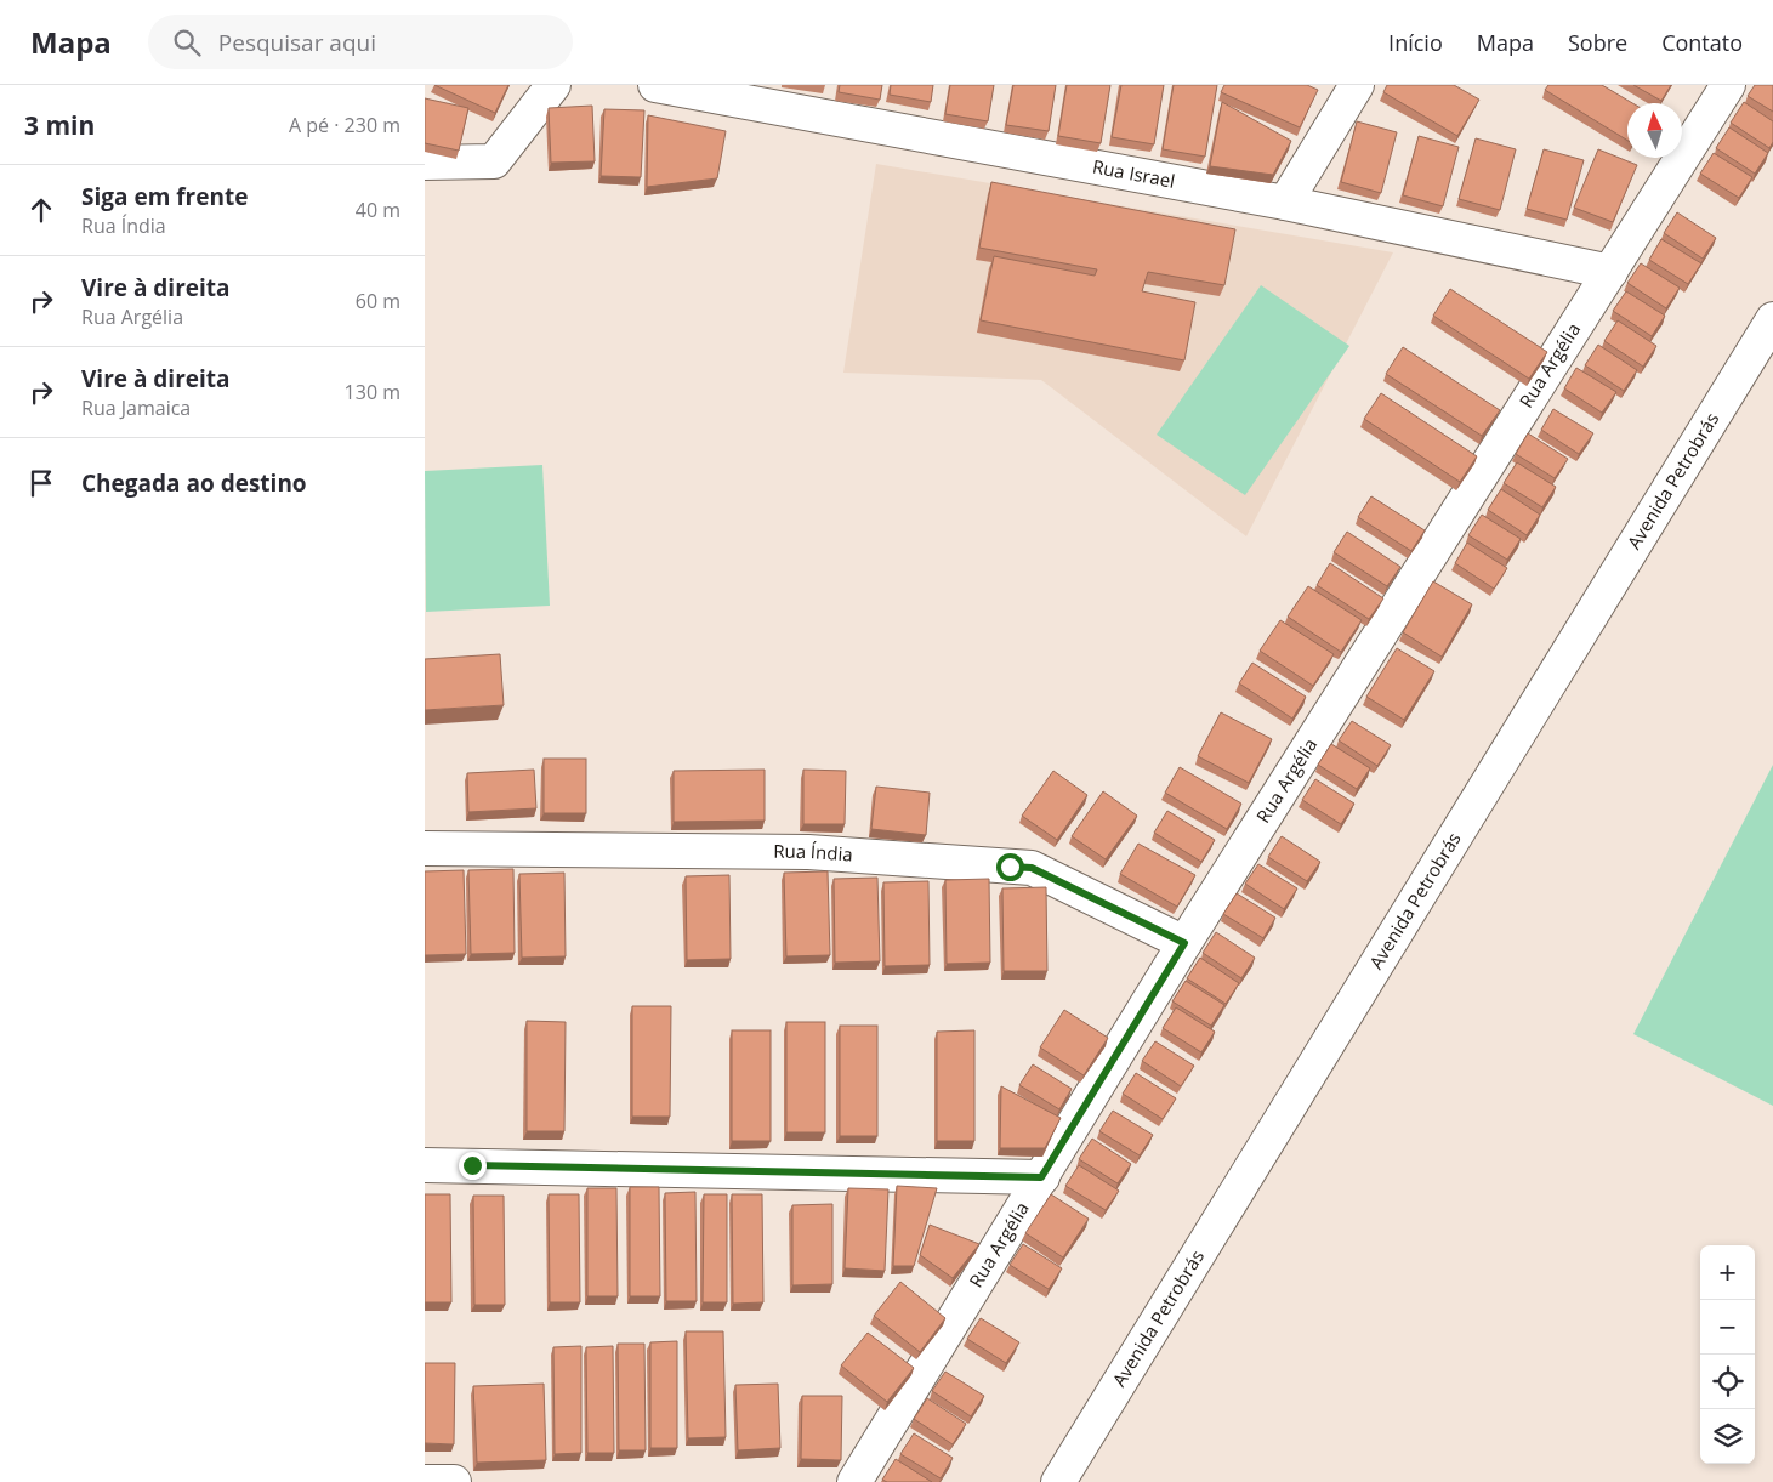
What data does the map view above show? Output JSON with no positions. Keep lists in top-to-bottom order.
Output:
{
  "streets": {
    "street": [
      "Rua Israel",
      "Rua Argélia",
      "Avenida Petrobrás",
      "Rua Índia"
    ]
  },
  "crossings": [
    ["Rua Israel", "Rua Argélia"],
    ["Rua Argélia", "Rua Índia"]
  ],
  "north": "top",
  "page": {
    "header": "Mapa",
    "search": "Pesquisar aqui",
    "nav": [
      "Início",
      "Mapa",
      "Sobre",
      "Contato"
    ],
    "heading": ["3 min", "A pé · 230 m"],
    "list": [
      ["Siga em frente", "Rua Índia", "40 m"],
      ["Vire à direita", "Rua Argélia", "60 m"],
      ["Vire à direita", "Rua Jamaica", "130 m"],
      "Chegada ao destino"
    ],
    "map_buttons": ["+", "−"]
  }
}
